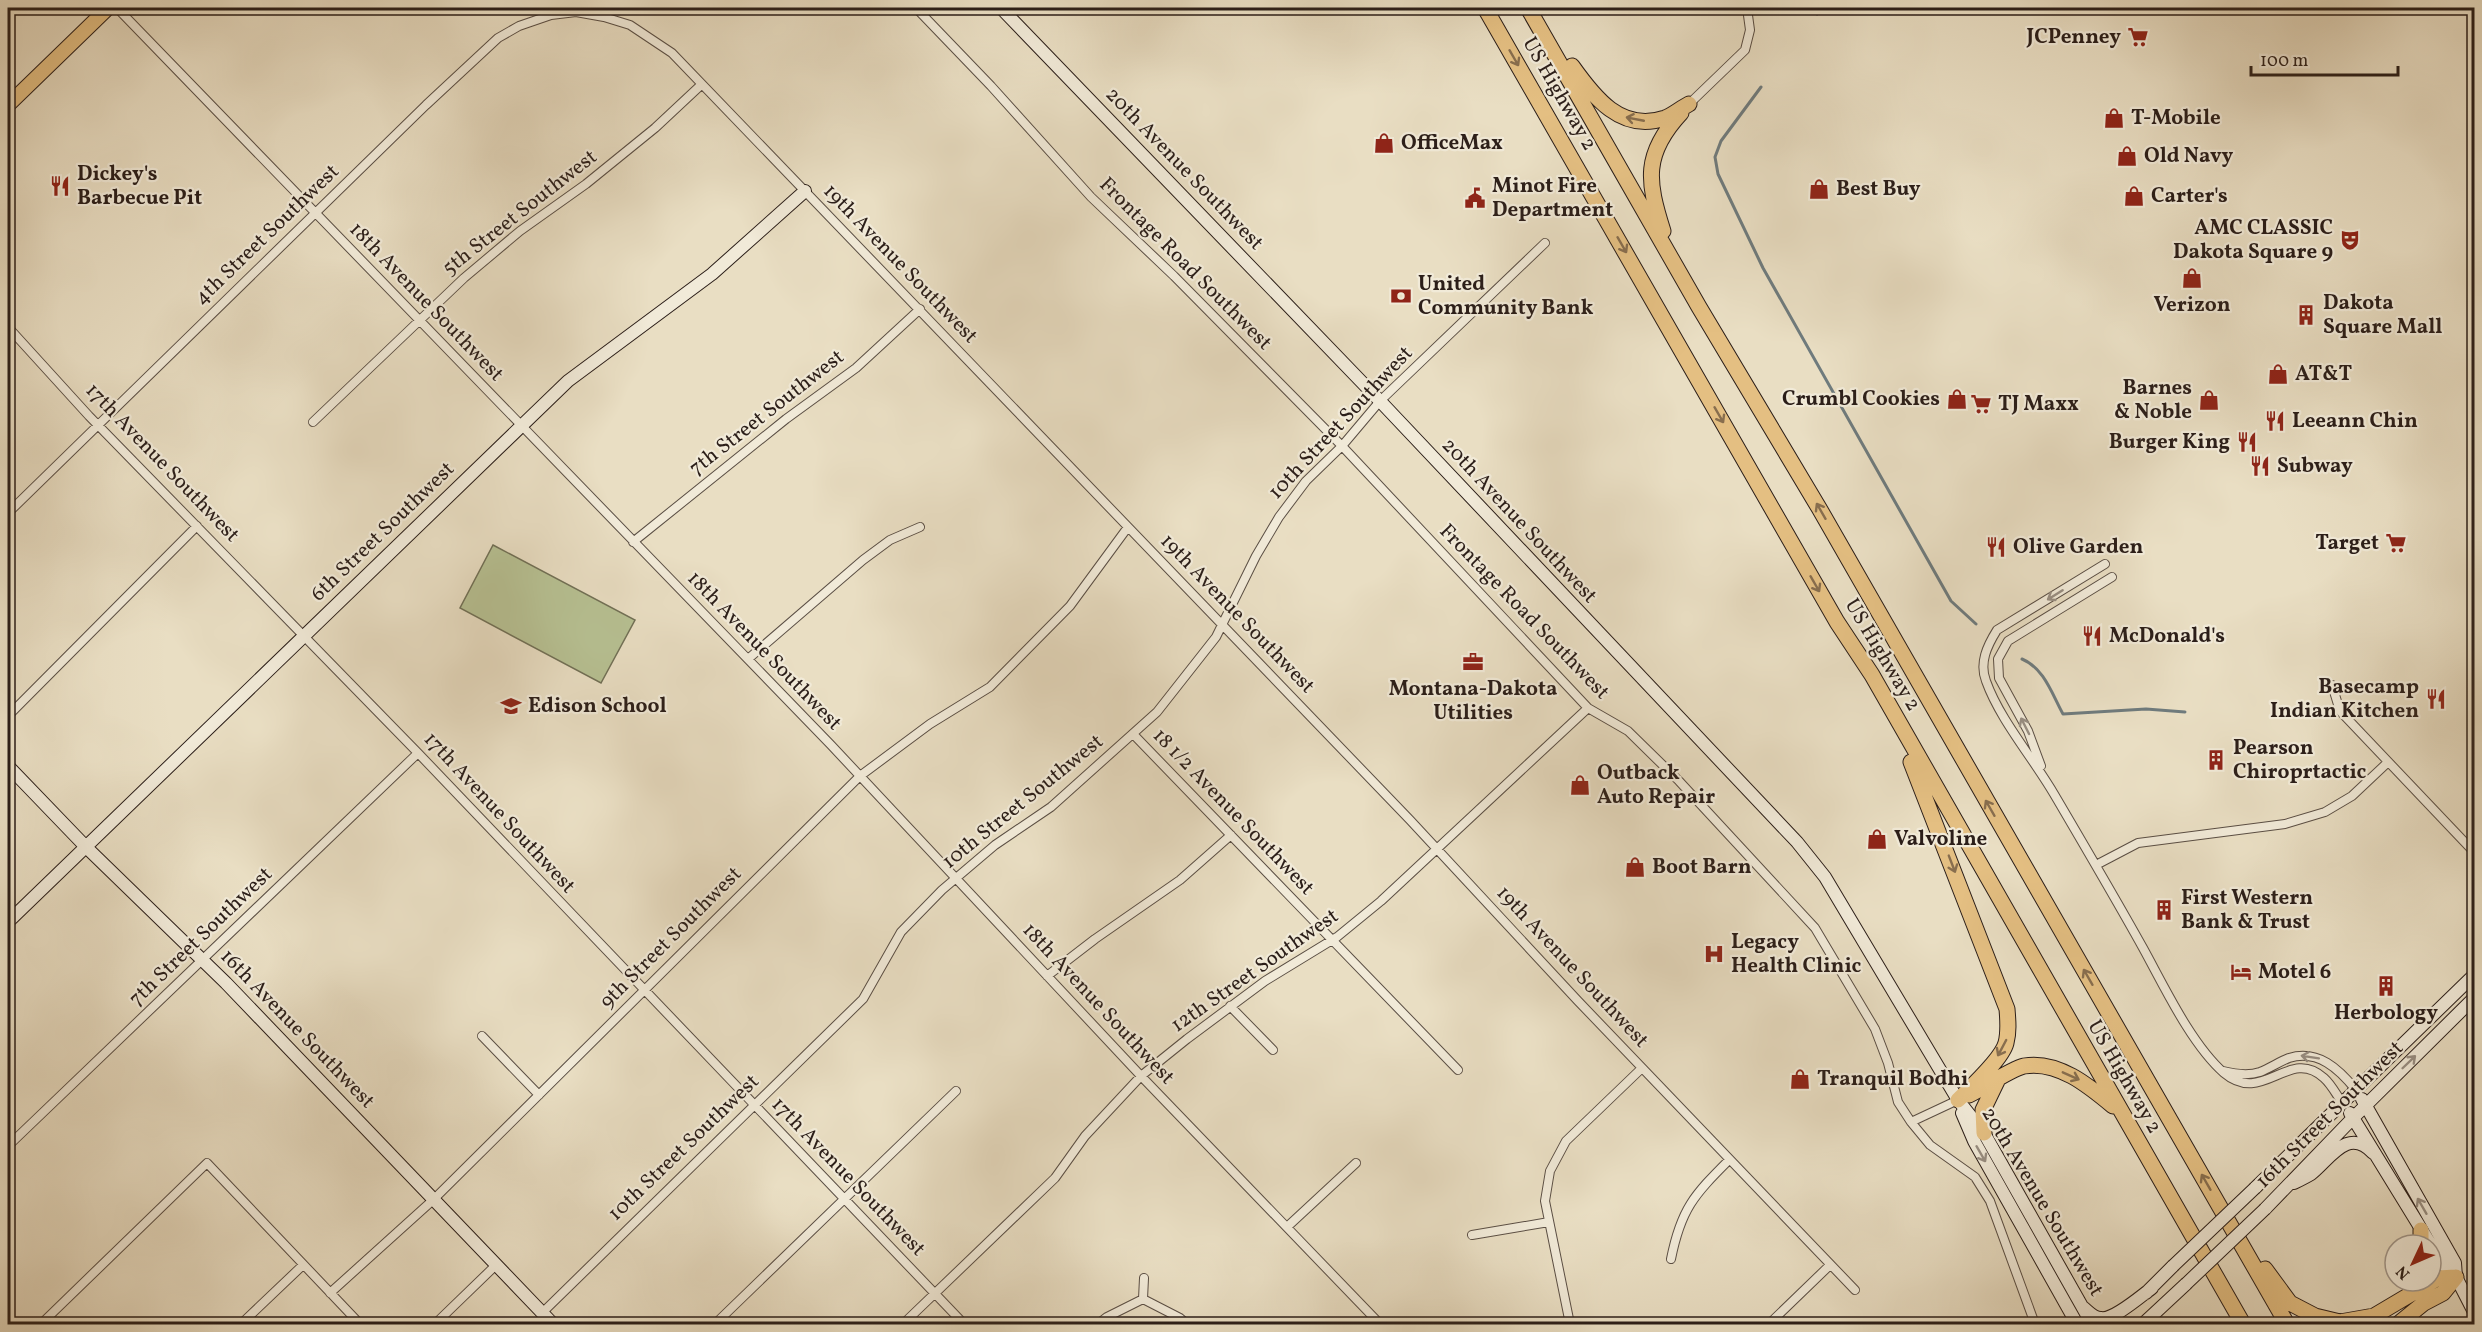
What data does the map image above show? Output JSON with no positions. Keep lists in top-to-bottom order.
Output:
{
  "streets": {
    "highway": ["US Highway 2"],
    "street": [
      "20th Avenue Southwest",
      "5th Street Southwest",
      "4th Street Southwest",
      "19th Avenue Southwest",
      "Frontage Road Southwest",
      "18th Avenue Southwest",
      "7th Street Southwest",
      "10th Street Southwest",
      "17th Avenue Southwest",
      "6th Street Southwest",
      "18 1/2 Avenue Southwest",
      "9th Street Southwest",
      "12th Street Southwest",
      "16th Avenue Southwest",
      "16th Street Southwest"
    ]
  },
  "crossings": [
    ["20th Avenue Southwest", "10th Street Southwest"],
    ["5th Street Southwest", "19th Avenue Southwest"],
    ["5th Street Southwest", "18th Avenue Southwest"],
    ["4th Street Southwest", "19th Avenue Southwest"],
    ["4th Street Southwest", "18th Avenue Southwest"],
    ["4th Street Southwest", "17th Avenue Southwest"],
    ["19th Avenue Southwest", "7th Street Southwest"],
    ["19th Avenue Southwest", "10th Street Southwest"],
    ["19th Avenue Southwest", "6th Street Southwest"],
    ["19th Avenue Southwest", "9th Street Southwest"],
    ["19th Avenue Southwest", "12th Street Southwest"],
    ["Frontage Road Southwest", "10th Street Southwest"],
    ["Frontage Road Southwest", "12th Street Southwest"],
    ["18th Avenue Southwest", "7th Street Southwest"],
    ["18th Avenue Southwest", "10th Street Southwest"],
    ["18th Avenue Southwest", "6th Street Southwest"],
    ["18th Avenue Southwest", "9th Street Southwest"],
    ["18th Avenue Southwest", "12th Street Southwest"],
    ["7th Street Southwest", "17th Avenue Southwest"],
    ["7th Street Southwest", "16th Avenue Southwest"],
    ["10th Street Southwest", "17th Avenue Southwest"],
    ["10th Street Southwest", "18 1/2 Avenue Southwest"],
    ["10th Street Southwest", "16th Avenue Southwest"],
    ["17th Avenue Southwest", "6th Street Southwest"],
    ["17th Avenue Southwest", "9th Street Southwest"],
    ["17th Avenue Southwest", "12th Street Southwest"],
    ["6th Street Southwest", "16th Avenue Southwest"],
    ["18 1/2 Avenue Southwest", "12th Street Southwest"],
    ["9th Street Southwest", "16th Avenue Southwest"]
  ],
  "places": {
    "supermarket": ["JCPenney", "TJ Maxx", "Target"],
    "shop": [
      "T-Mobile",
      "OfficeMax",
      "Old Navy",
      "Best Buy",
      "Carter's",
      "Verizon",
      "AT&T",
      "Crumbl Cookies",
      "Barnes & Noble",
      "Outback Auto Repair",
      "Valvoline",
      "Boot Barn",
      "Tranquil Bodhi"
    ],
    "restaurant": [
      "Dickey's Barbecue Pit",
      "Leeann Chin",
      "Burger King",
      "Subway",
      "Olive Garden",
      "McDonald's",
      "Basecamp Indian Kitchen"
    ],
    "public building": ["Minot Fire Department"],
    "theatre": ["AMC CLASSIC Dakota Square 9"],
    "bank": ["United Community Bank"],
    "building": [
      "Dakota Square Mall",
      "Pearson Chiroprtactic",
      "First Western Bank & Trust",
      "Herbology"
    ],
    "office": ["Montana-Dakota Utilities"],
    "school or university": ["Edison School"],
    "hospital": ["Legacy Health Clinic"],
    "hotel": ["Motel 6"]
  },
  "scale_bar": "100 m",
  "north": "bottom left"
}
